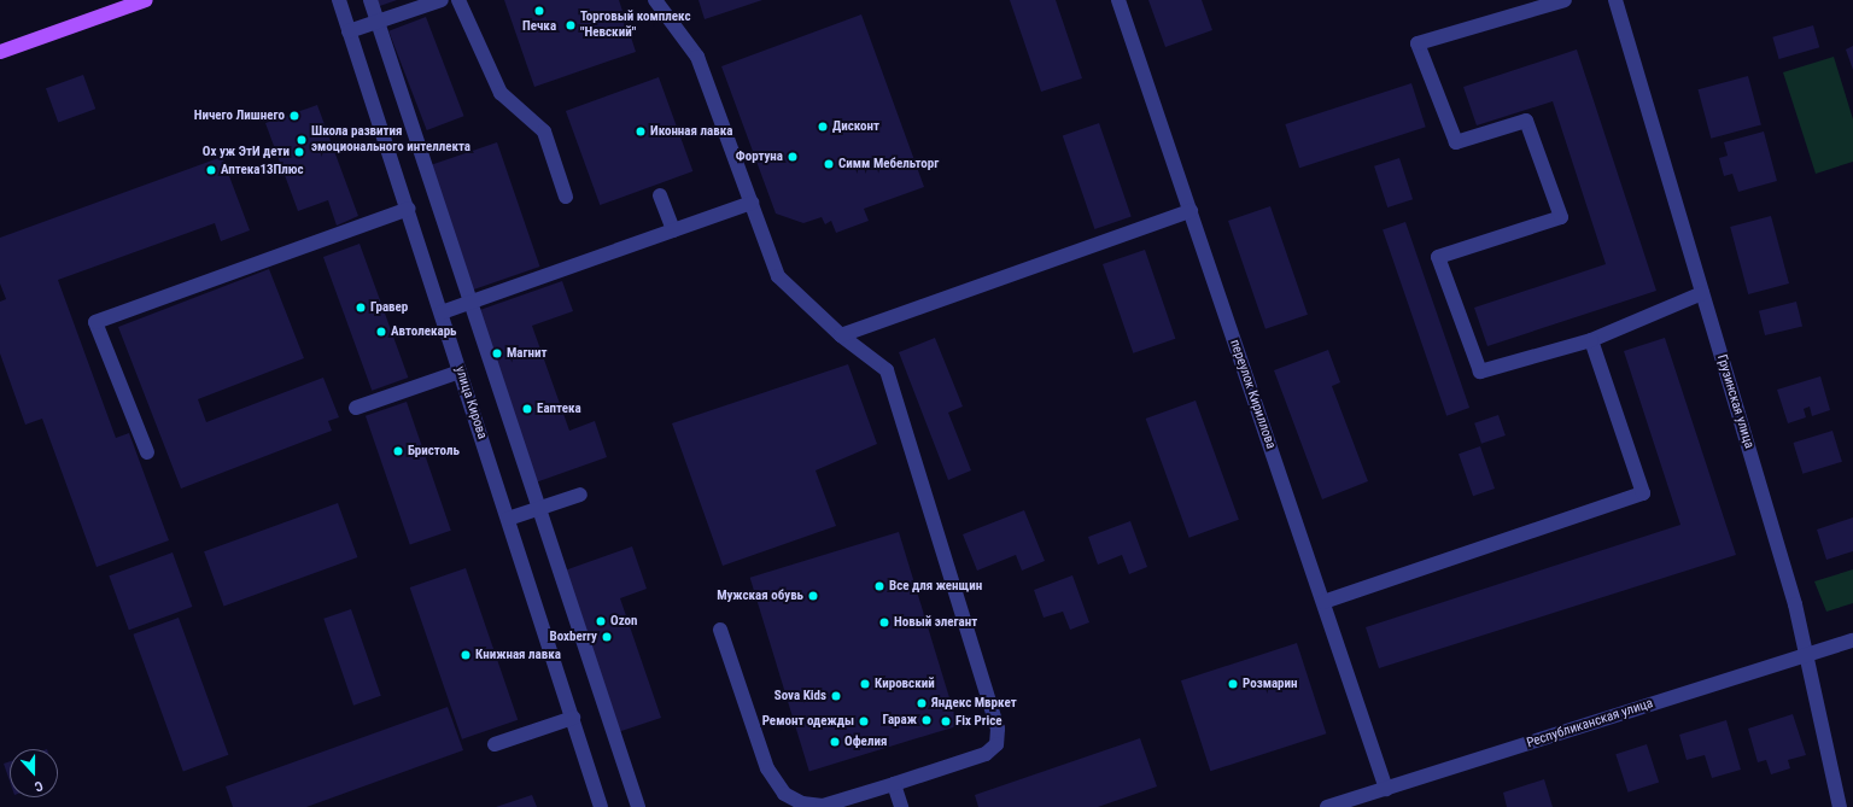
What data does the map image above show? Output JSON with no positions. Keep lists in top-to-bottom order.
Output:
{
  "streets": {
    "street": [
      "переулок Кириллова",
      "Грузинская улица",
      "улица Кирова",
      "Республиканская улица"
    ]
  },
  "crossings": [
    ["переулок Кириллова", "Республиканская улица"],
    ["Грузинская улица", "Республиканская улица"]
  ],
  "places": [
    "Печка",
    "Торговый комплекс \"Невский\"",
    "Ничего Лишнего",
    "Дисконт",
    "Иконная лавка",
    "Школа развития эмоционального интеллекта",
    "Ох уж ЭтИ дети",
    "Фортуна",
    "Симм Мебельторг",
    "Аптека13Плюс",
    "Гравер",
    "Автолекарь",
    "Магнит",
    "Еаптека",
    "Бристоль",
    "Все для женщин",
    "Мужская обувь",
    "Ozon",
    "Новый элегант",
    "Boxberry",
    "Книжная лавка",
    "Кировский",
    "Розмарин",
    "Sova Kids",
    "Яндекс Мвркет",
    "Гараж",
    "Ремонт одежды",
    "Fix Price",
    "Офелия"
  ],
  "north": "bottom"
}
